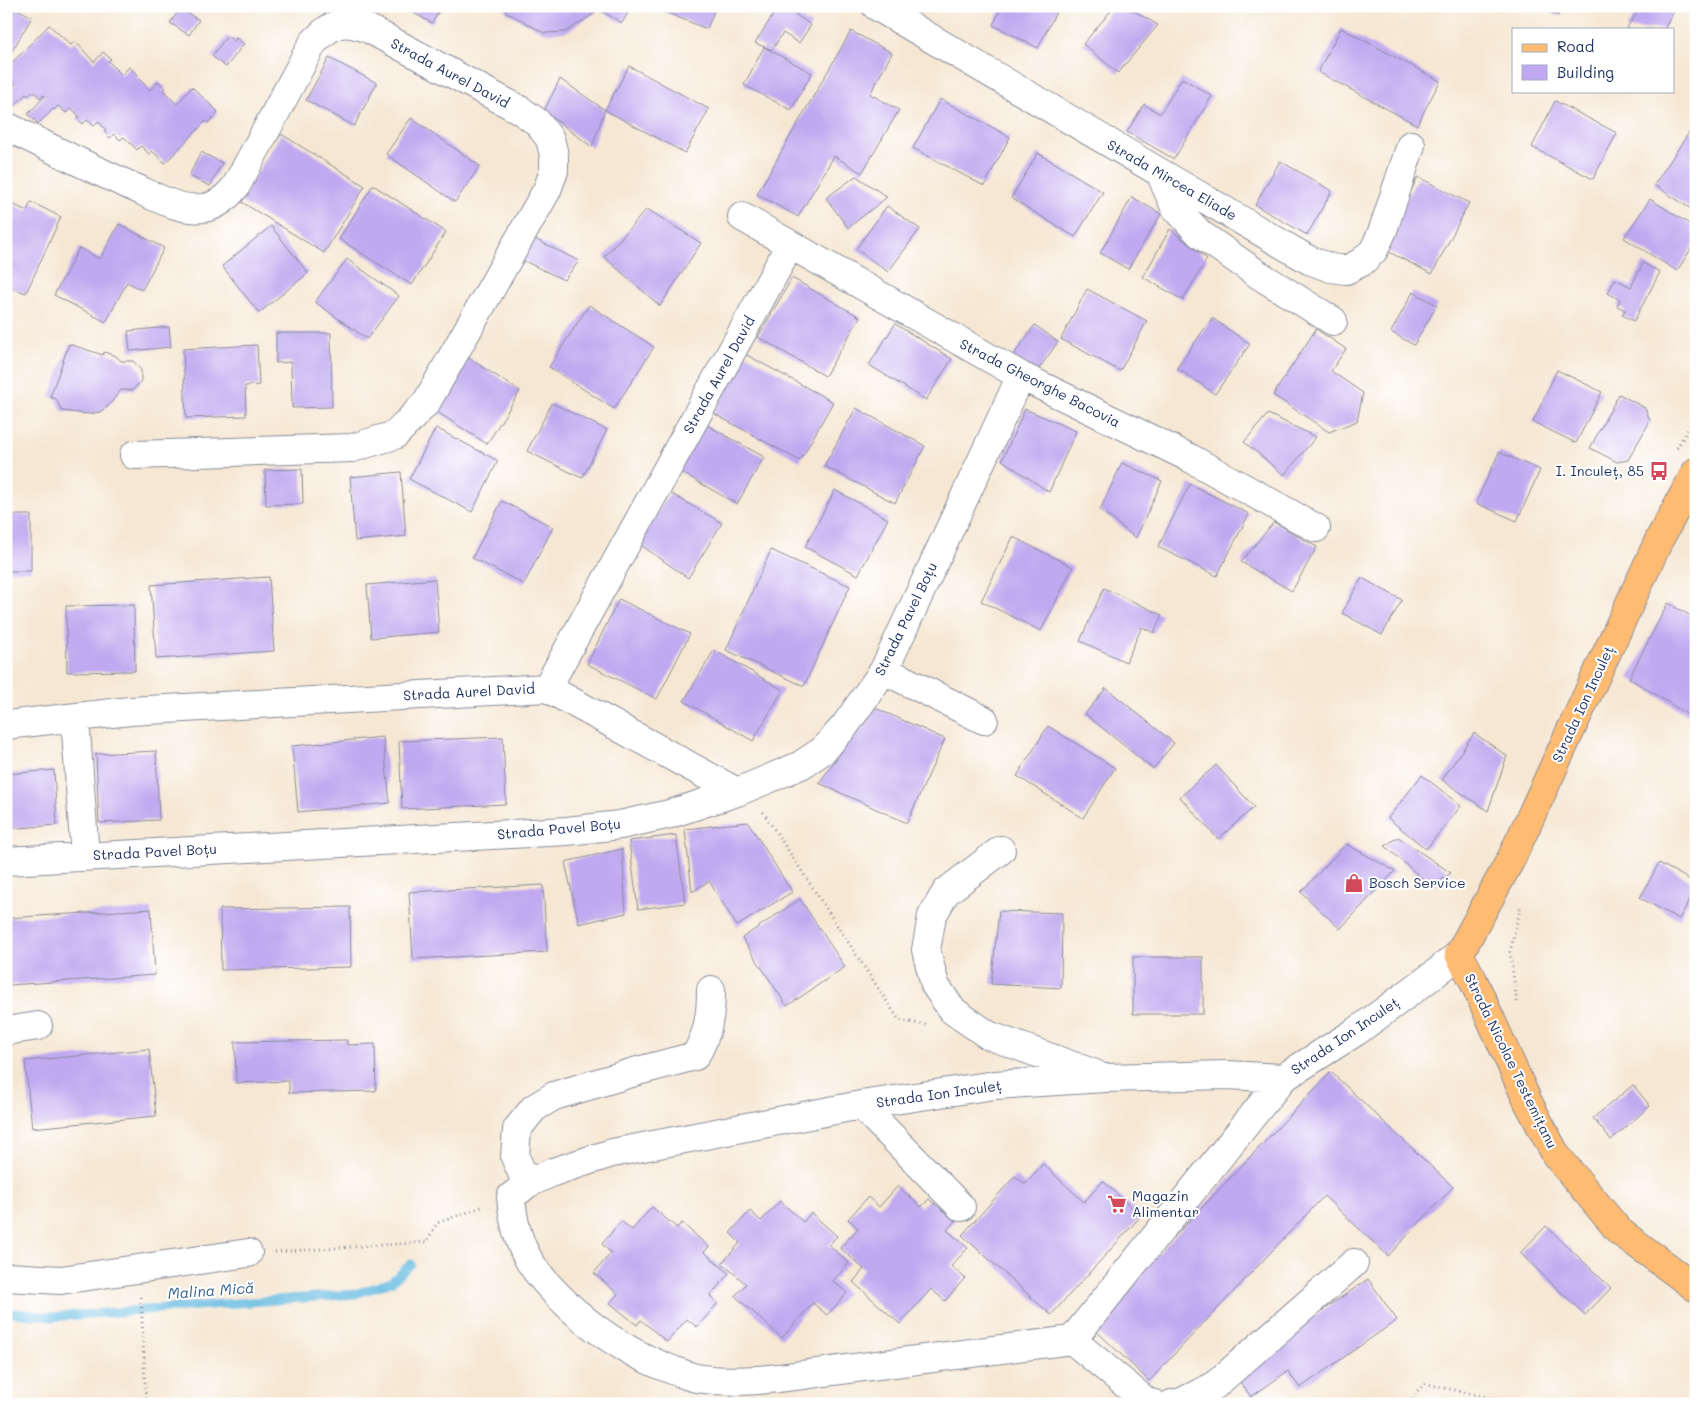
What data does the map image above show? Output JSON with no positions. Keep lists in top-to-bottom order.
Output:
{
  "streets": {
    "main road": ["Strada Ion Inculeț", "Strada Nicolae Testemițanu"],
    "street": [
      "Strada Aurel David",
      "Strada Mircea Eliade",
      "Strada Gheorghe Bacovia",
      "Strada Pavel Boțu"
    ]
  },
  "crossings": [
    ["Strada Aurel David", "Strada Gheorghe Bacovia"],
    ["Strada Gheorghe Bacovia", "Strada Pavel Boțu"],
    ["Strada Ion Inculeț", "Strada Nicolae Testemițanu"]
  ],
  "water": ["Malina Mică"],
  "places": {
    "bus stop": ["I. Inculeț, 85"],
    "shop": ["Bosch Service"],
    "supermarket": ["Magazin Alimentar"]
  },
  "legend": ["Road", "Building"]
}
